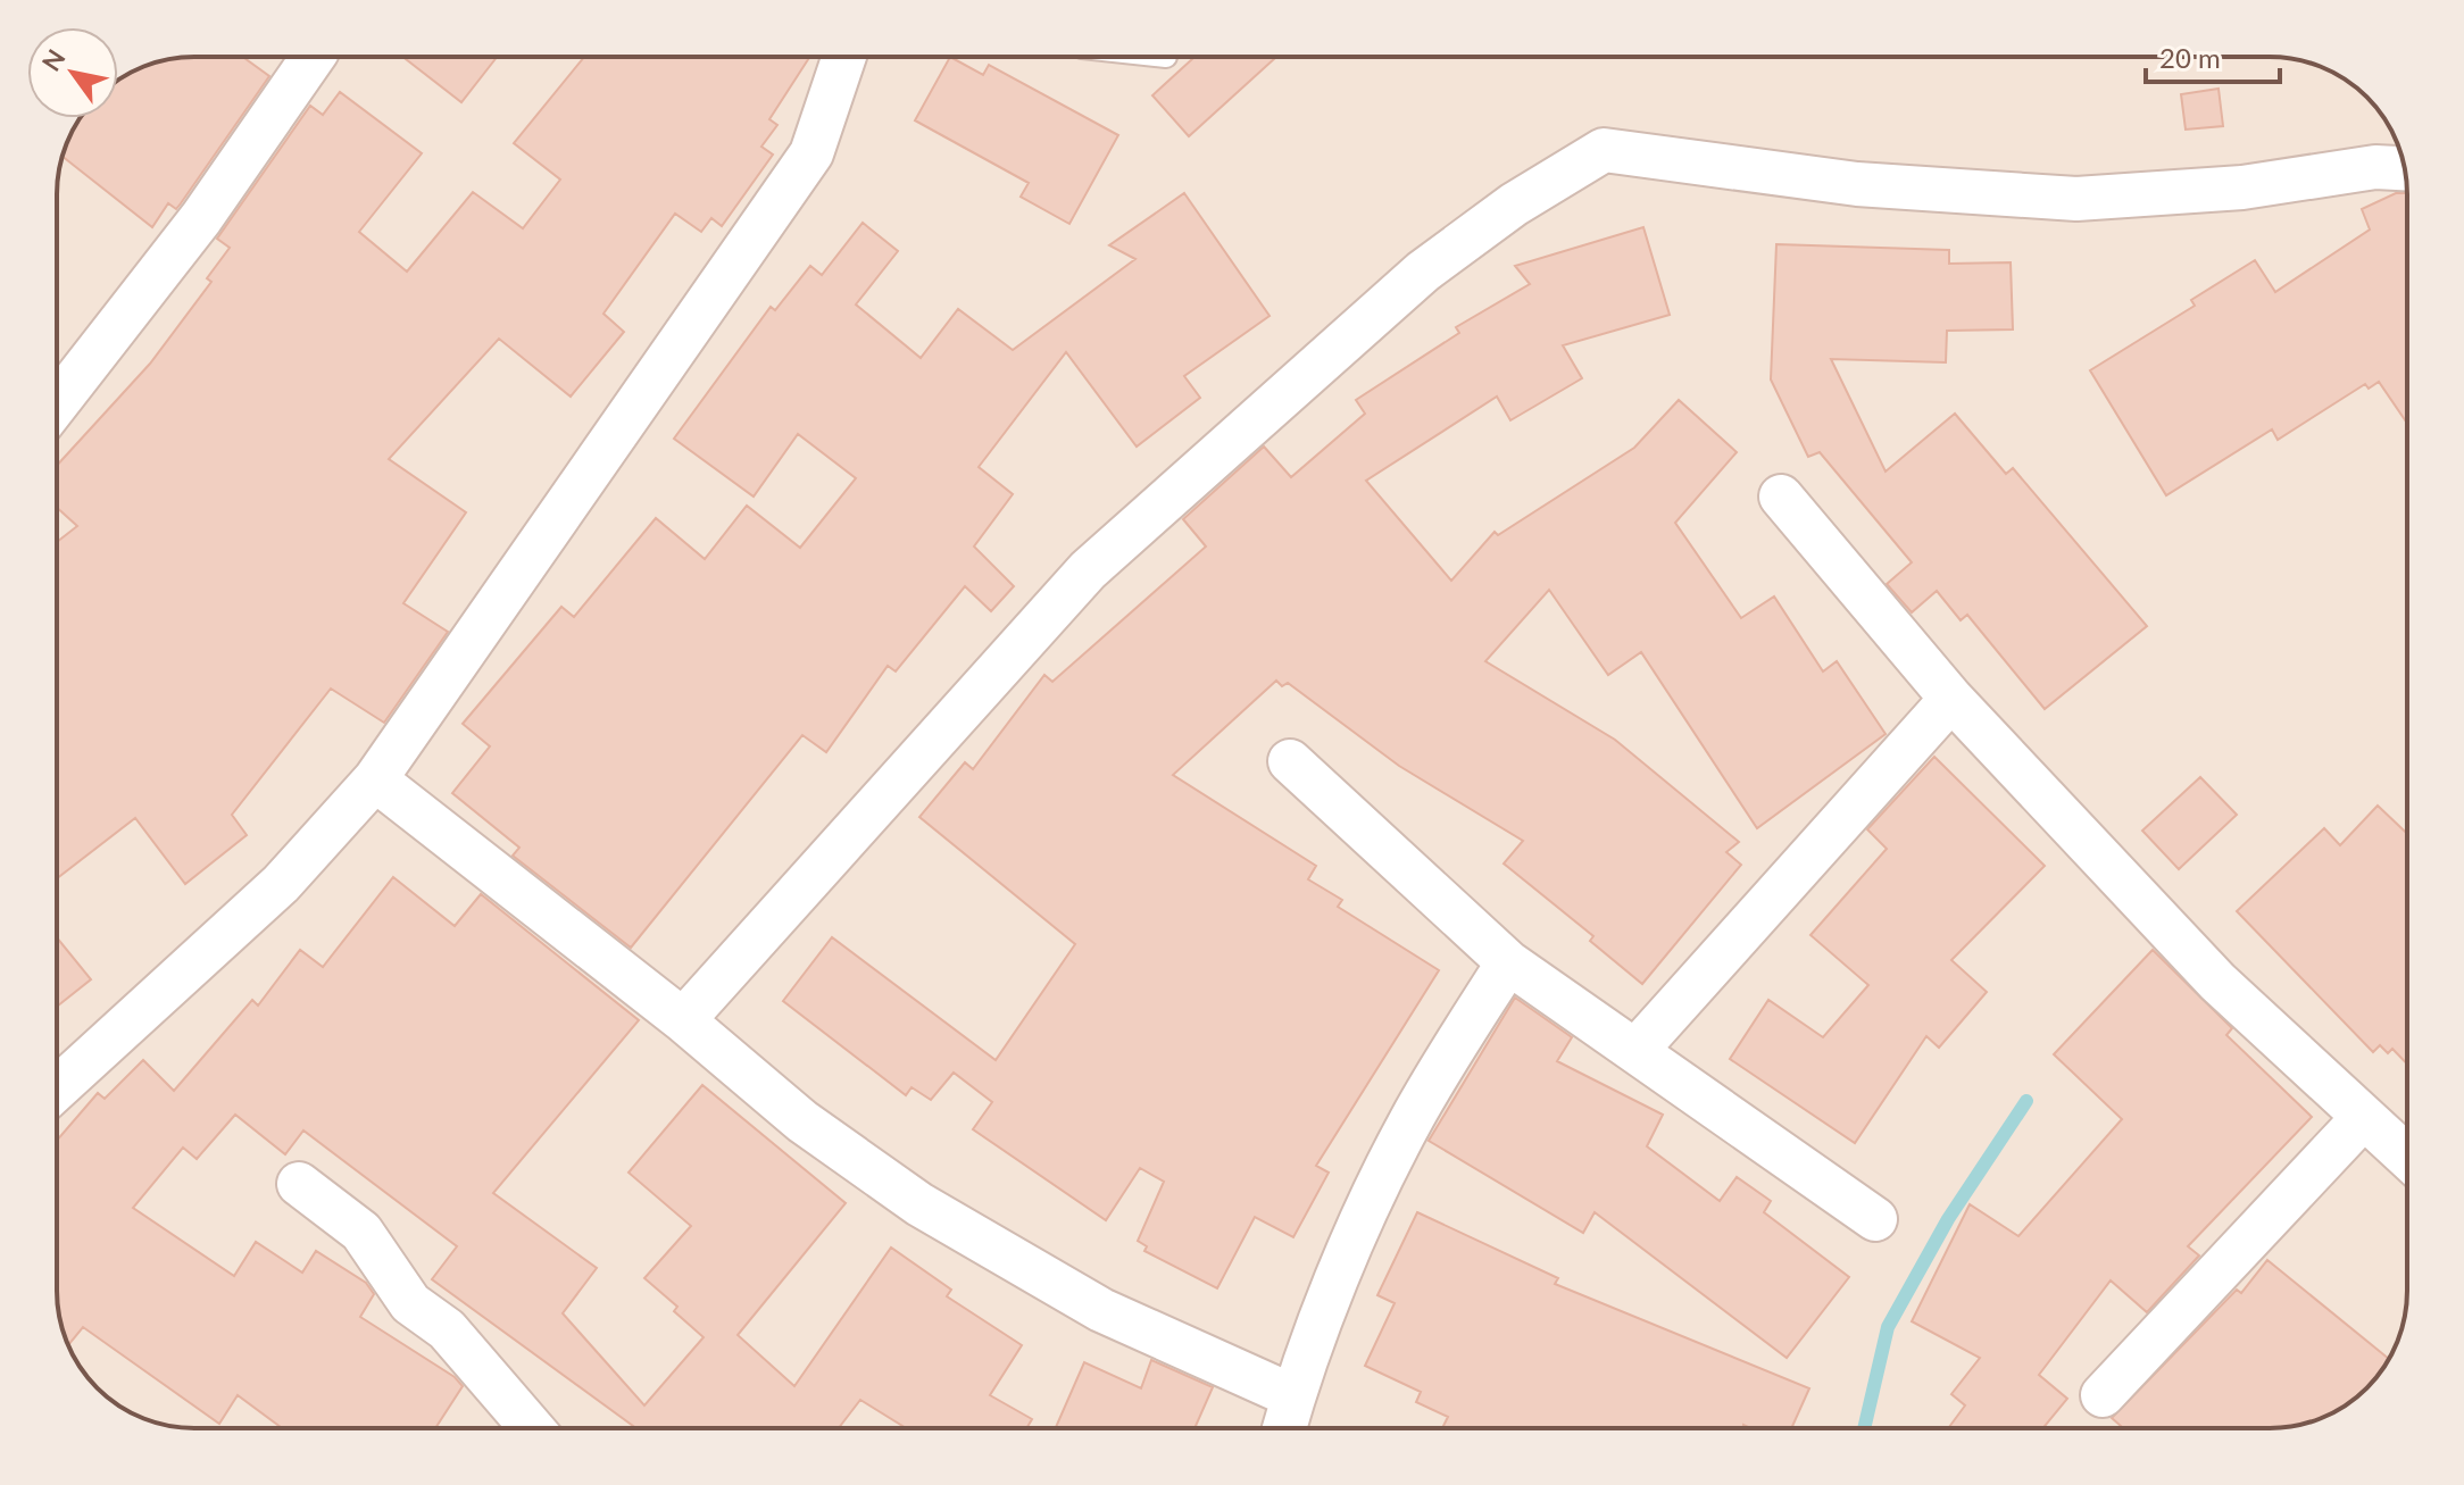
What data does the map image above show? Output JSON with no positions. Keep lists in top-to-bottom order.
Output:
{
  "scale_bar": "20 m",
  "north": "top left"
}
